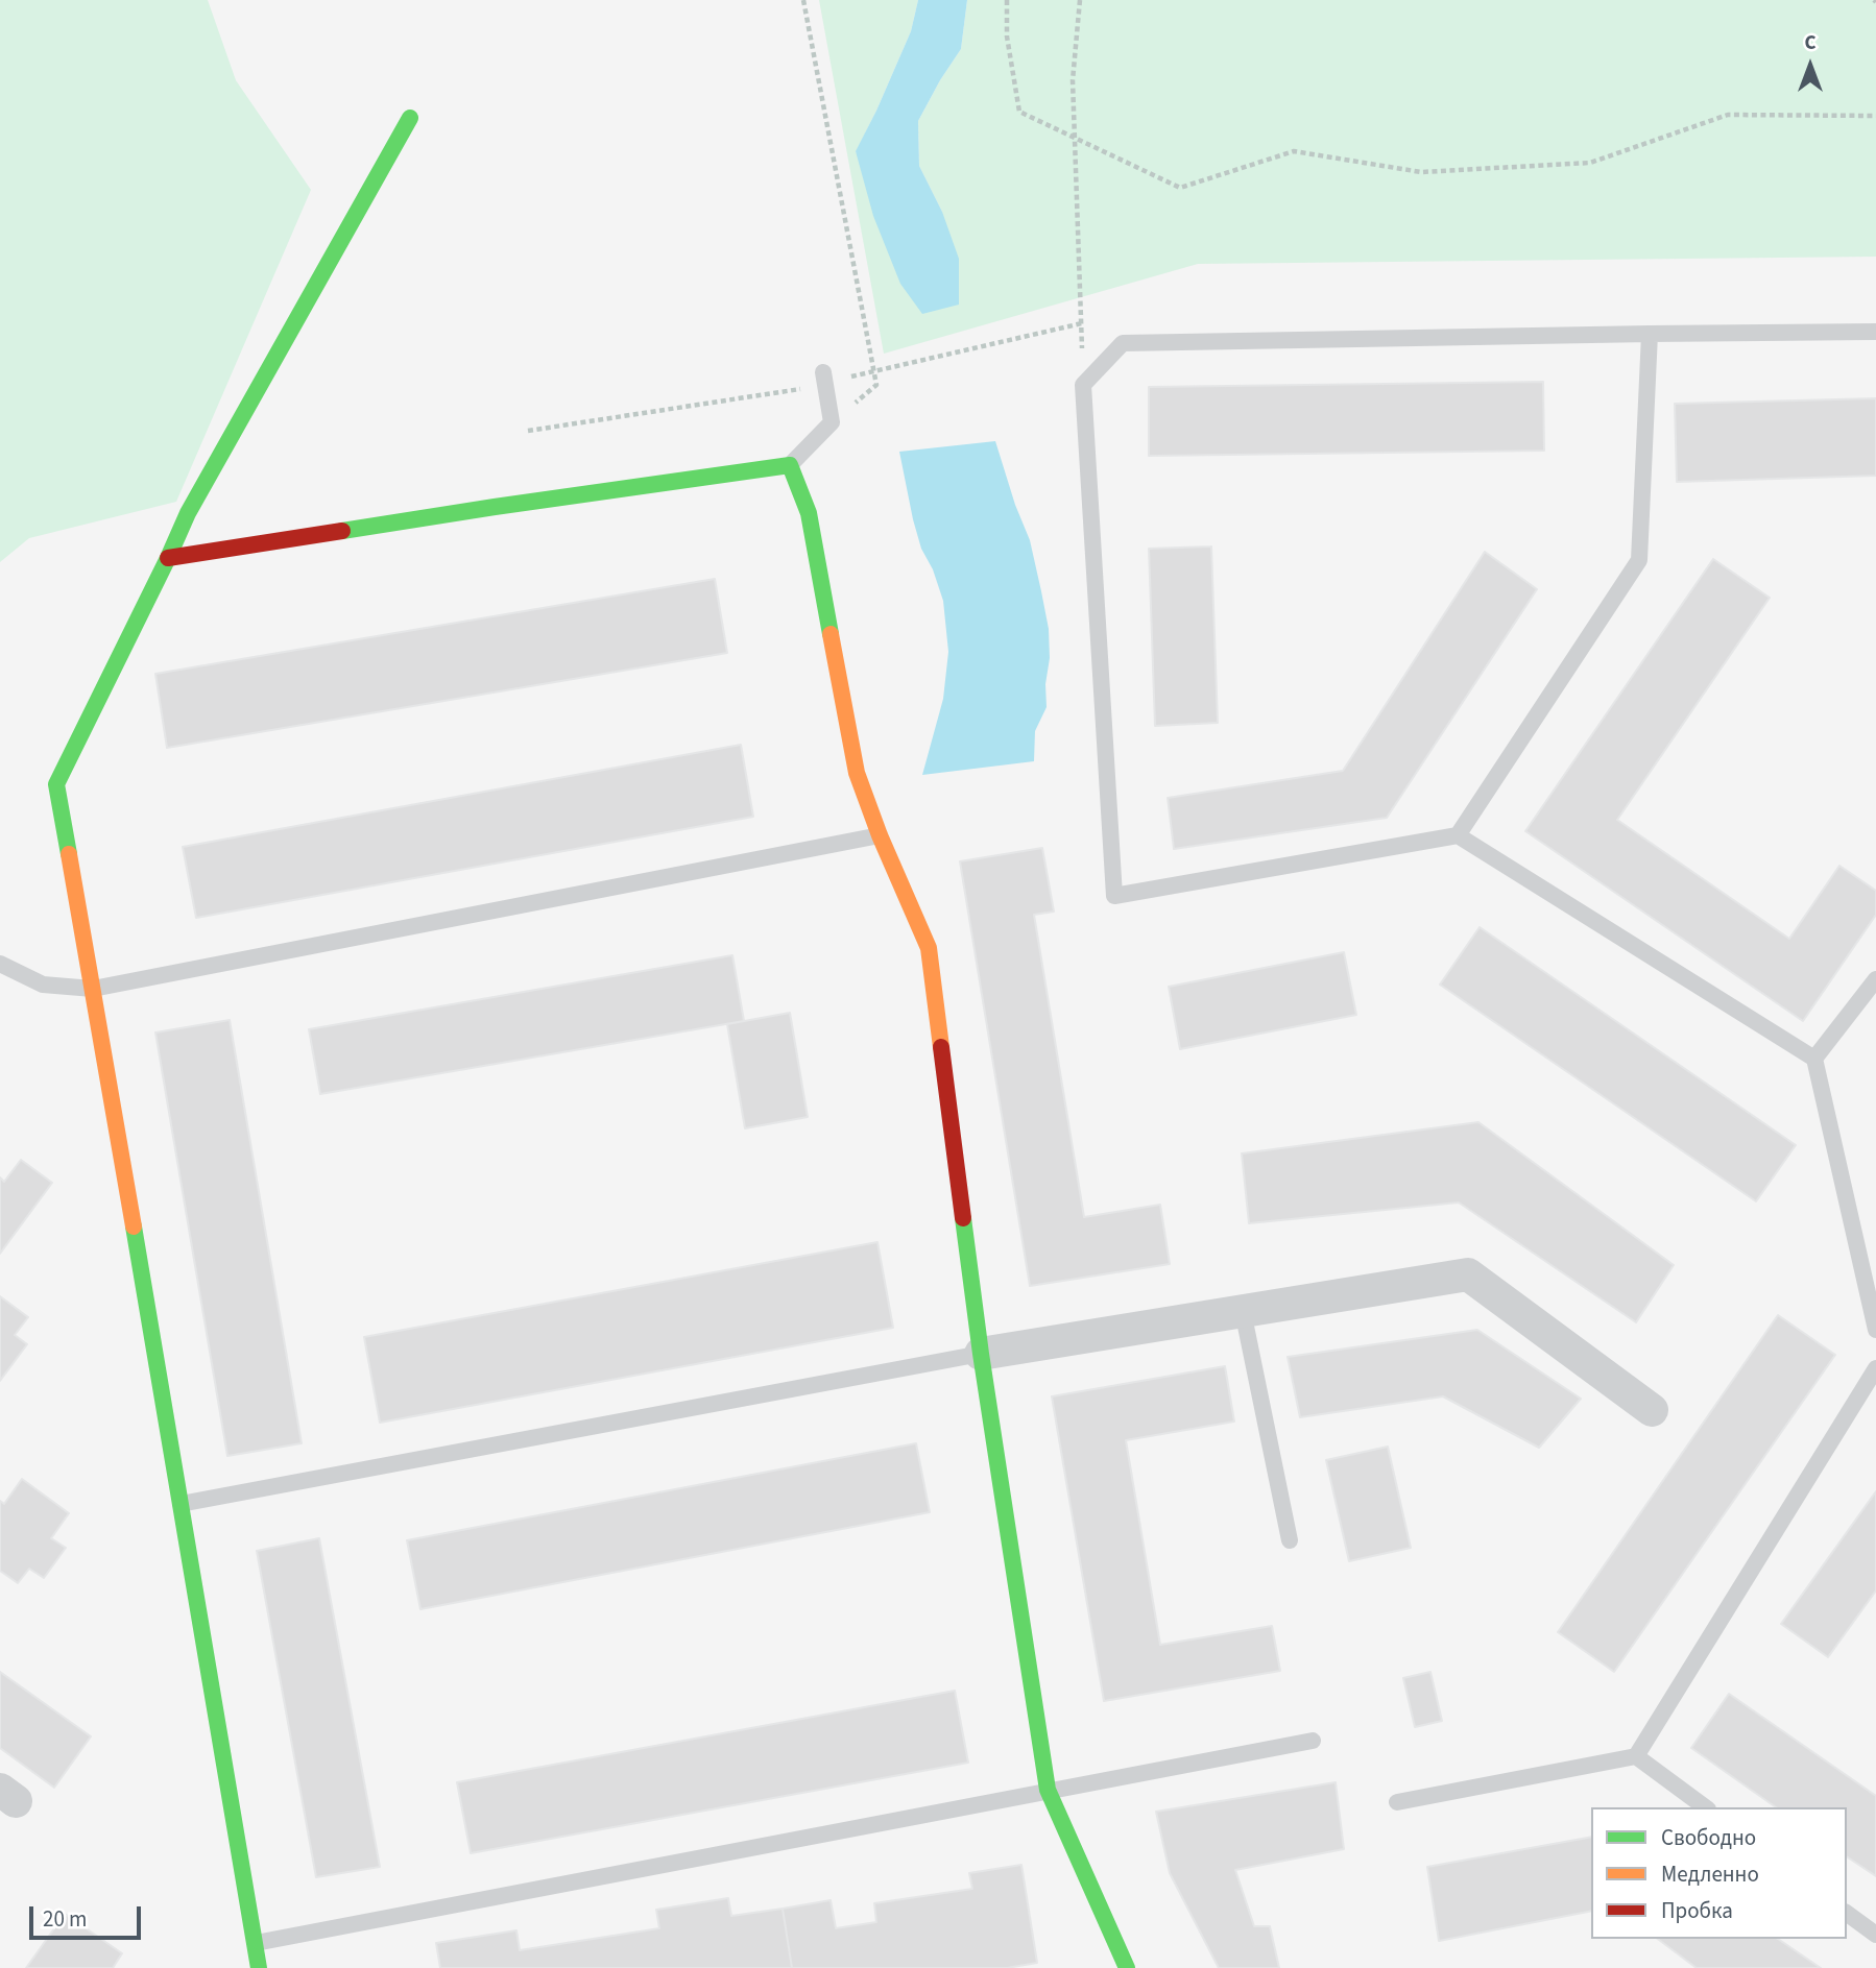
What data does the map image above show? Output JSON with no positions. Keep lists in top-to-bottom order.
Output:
{
  "legend": ["Свободно", "Медленно", "Пробка"],
  "scale_bar": "20 m",
  "north": "top"
}
